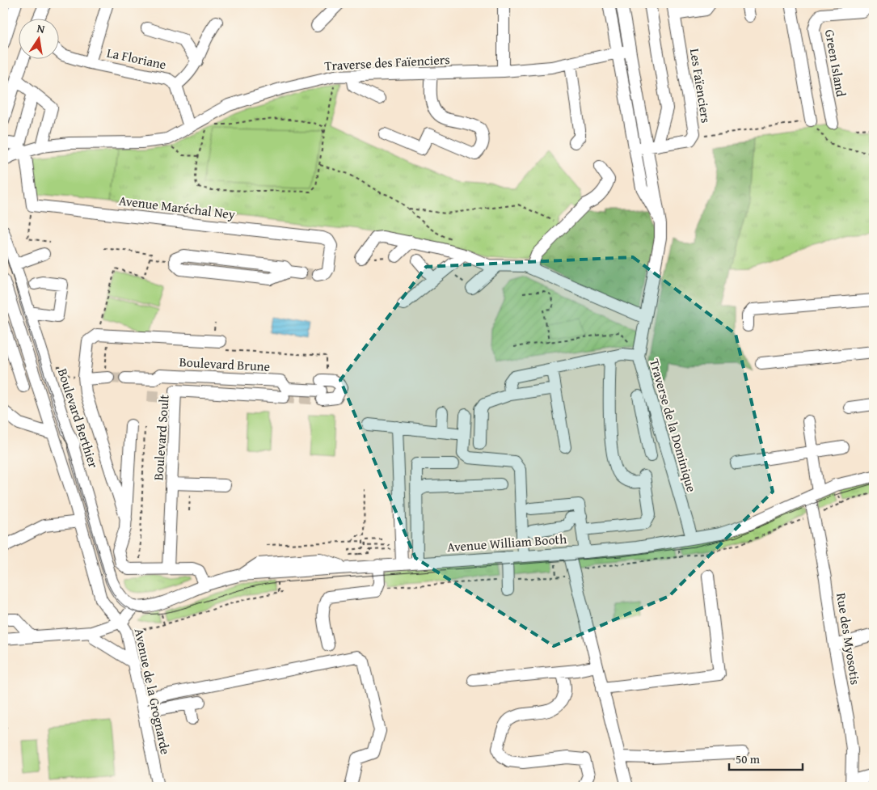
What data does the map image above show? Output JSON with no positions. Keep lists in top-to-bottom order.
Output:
{
  "streets": {
    "street": [
      "La Floriane",
      "Traverse des Faïenciers",
      "Green Island",
      "Les Faïenciers",
      "Avenue Maréchal Ney",
      "Boulevard Brune",
      "Boulevard Berthier",
      "Traverse de la Dominique",
      "Boulevard Soult",
      "Avenue William Booth",
      "Rue des Myosotis",
      "Avenue de la Grognarde"
    ]
  },
  "crossings": [
    ["La Floriane", "Traverse des Faïenciers"],
    ["Traverse des Faïenciers", "Avenue Maréchal Ney"],
    ["Traverse des Faïenciers", "Traverse de la Dominique"],
    ["Les Faïenciers", "Traverse de la Dominique"],
    ["Boulevard Berthier", "Avenue William Booth"],
    ["Boulevard Berthier", "Avenue de la Grognarde"],
    ["Traverse de la Dominique", "Avenue William Booth"],
    ["Avenue William Booth", "Rue des Myosotis"],
    ["Avenue William Booth", "Avenue de la Grognarde"]
  ],
  "scale_bar": "50 m",
  "north": "top"
}
